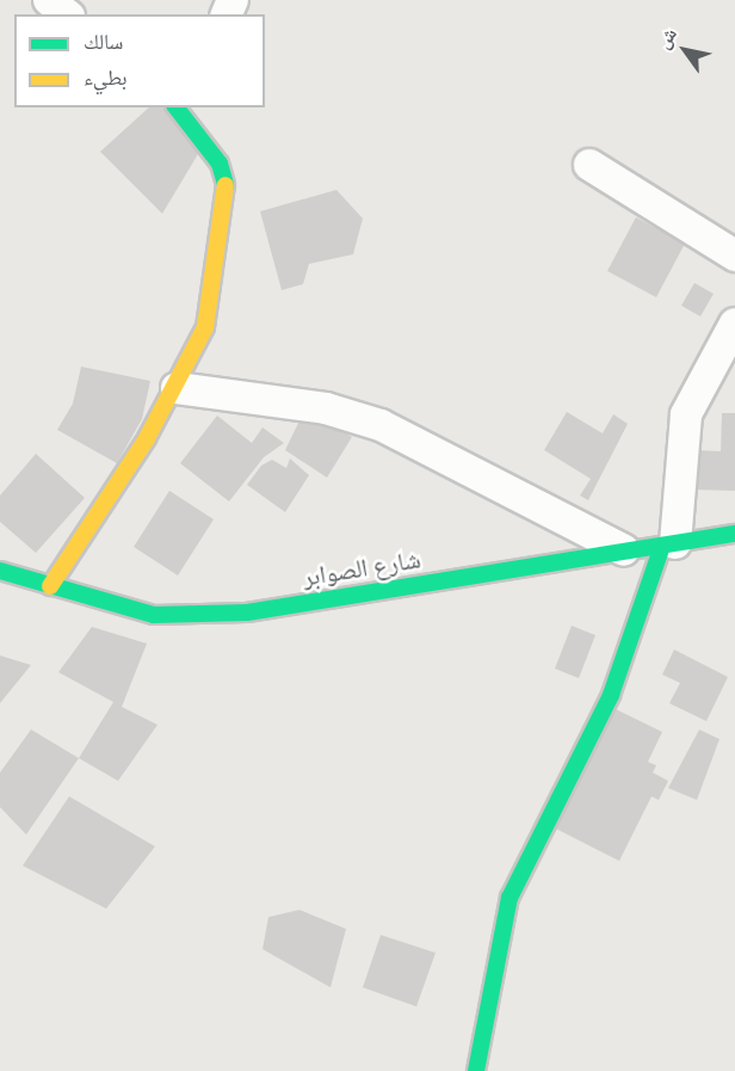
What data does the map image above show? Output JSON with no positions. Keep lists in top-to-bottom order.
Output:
{
  "streets": {
    "street": ["شارع الصوابر"]
  },
  "legend": ["سالك", "بطيء"],
  "north": "top left"
}
